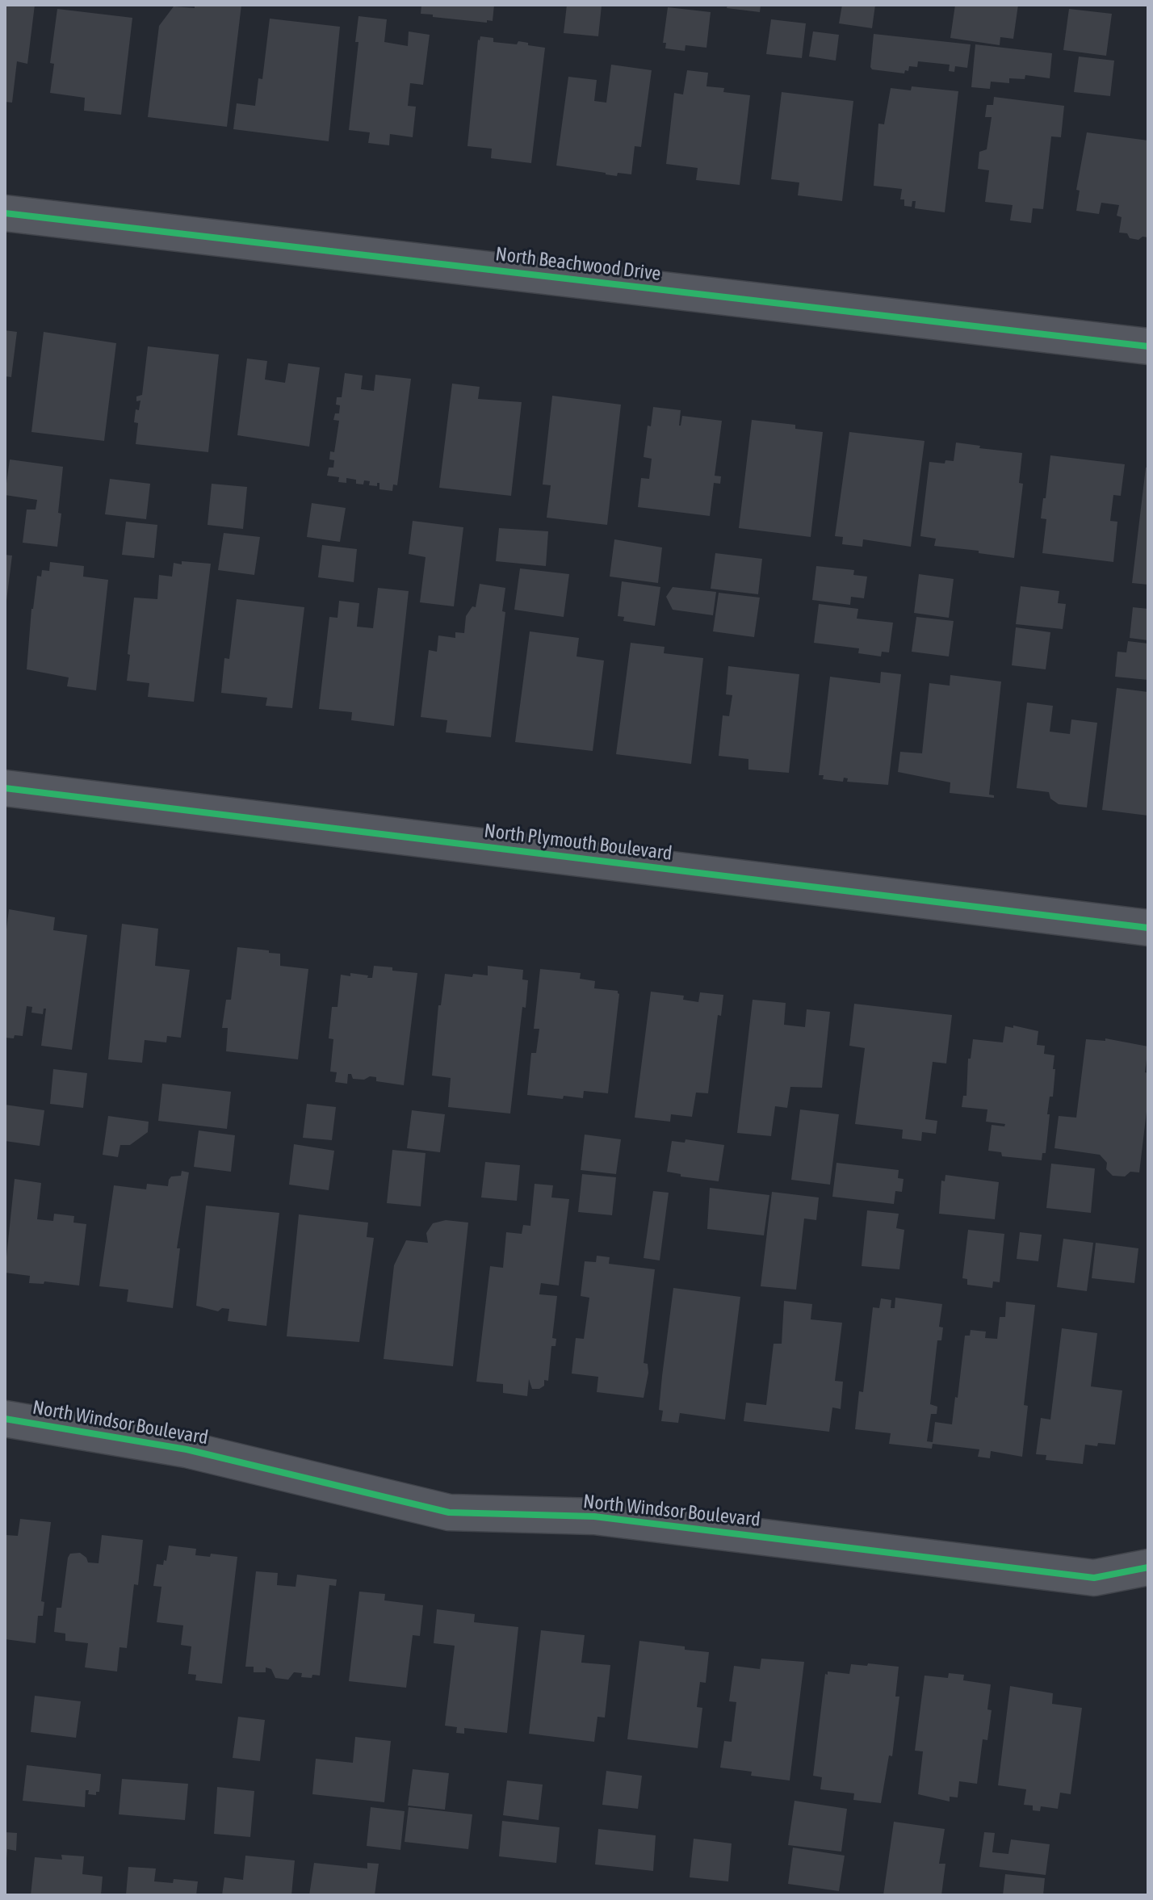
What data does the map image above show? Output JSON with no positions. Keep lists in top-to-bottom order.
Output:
{
  "streets": {
    "street": ["North Beachwood Drive", "North Plymouth Boulevard", "North Windsor Boulevard"]
  }
}
